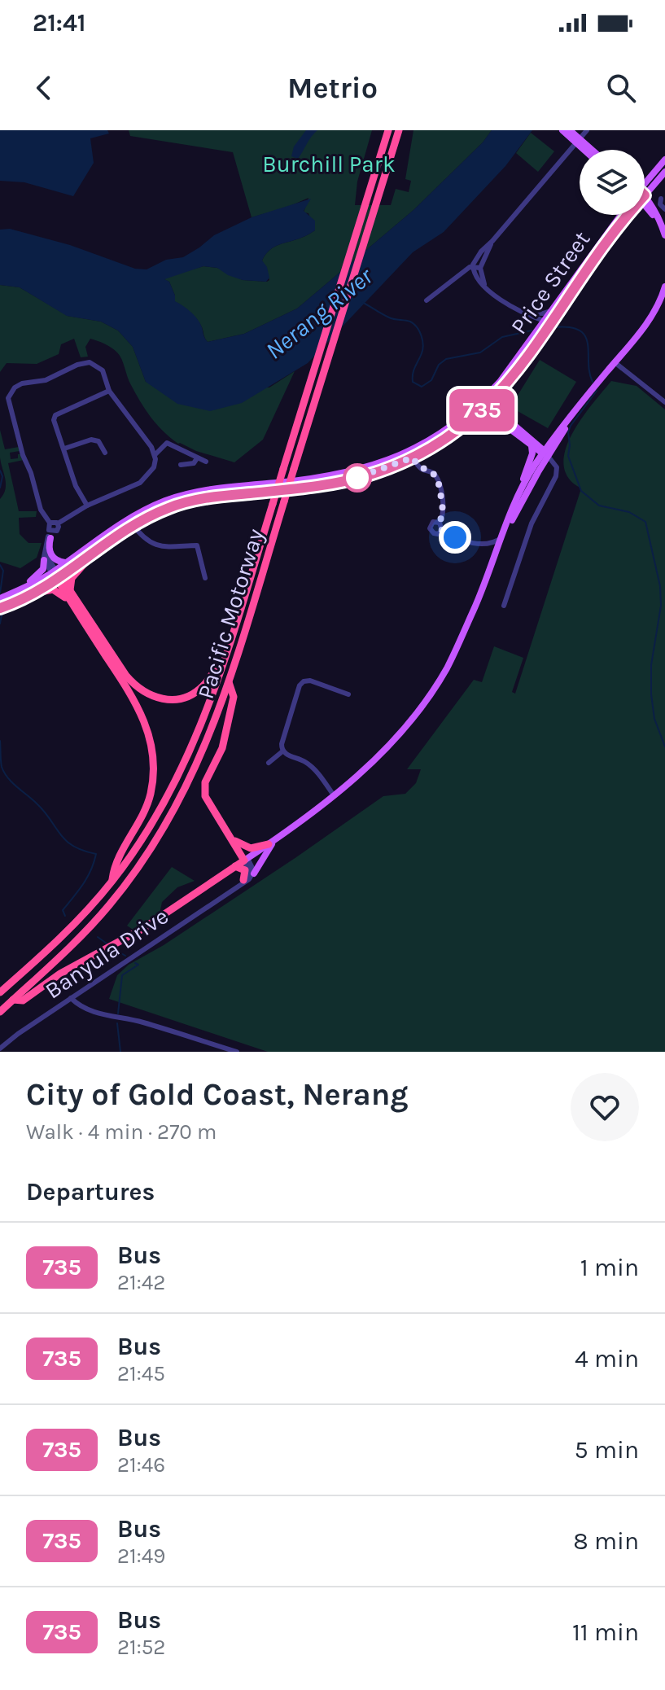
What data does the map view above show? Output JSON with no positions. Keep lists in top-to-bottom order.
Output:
{
  "streets": {
    "highway": ["Pacific Motorway"],
    "main road": ["Price Street"],
    "street": ["Banyula Drive"]
  },
  "water": ["Nerang River"],
  "parks": ["Burchill Park"],
  "lines": ["bus line 735"],
  "page": {
    "status": "21:41",
    "header": "Metrio",
    "on_map": "735",
    "heading": [
      ["City of Gold Coast, Nerang", "Walk · 4 min · 270 m"],
      "Departures"
    ],
    "list": [
      {
        "mark": "735",
        "name": "Bus",
        "note": "21:42",
        "value": "1 min"
      },
      {
        "mark": "735",
        "name": "Bus",
        "note": "21:45",
        "value": "4 min"
      },
      {
        "mark": "735",
        "name": "Bus",
        "note": "21:46",
        "value": "5 min"
      },
      {
        "mark": "735",
        "name": "Bus",
        "note": "21:49",
        "value": "8 min"
      },
      {
        "mark": "735",
        "name": "Bus",
        "note": "21:52",
        "value": "11 min"
      }
    ]
  }
}
